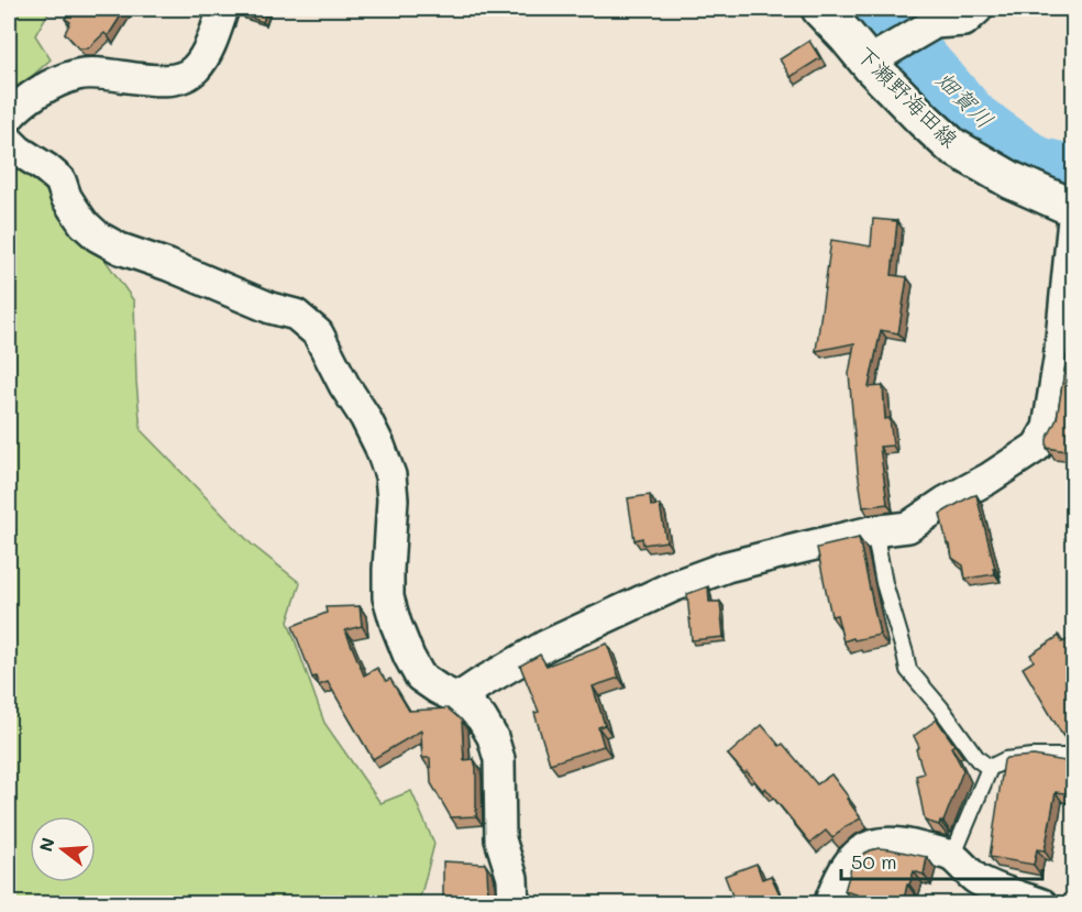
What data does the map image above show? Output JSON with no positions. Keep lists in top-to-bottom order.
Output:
{
  "streets": {
    "main road": ["下瀬野海田線"]
  },
  "water": ["畑賀川"],
  "scale_bar": "50 m",
  "north": "left"
}
